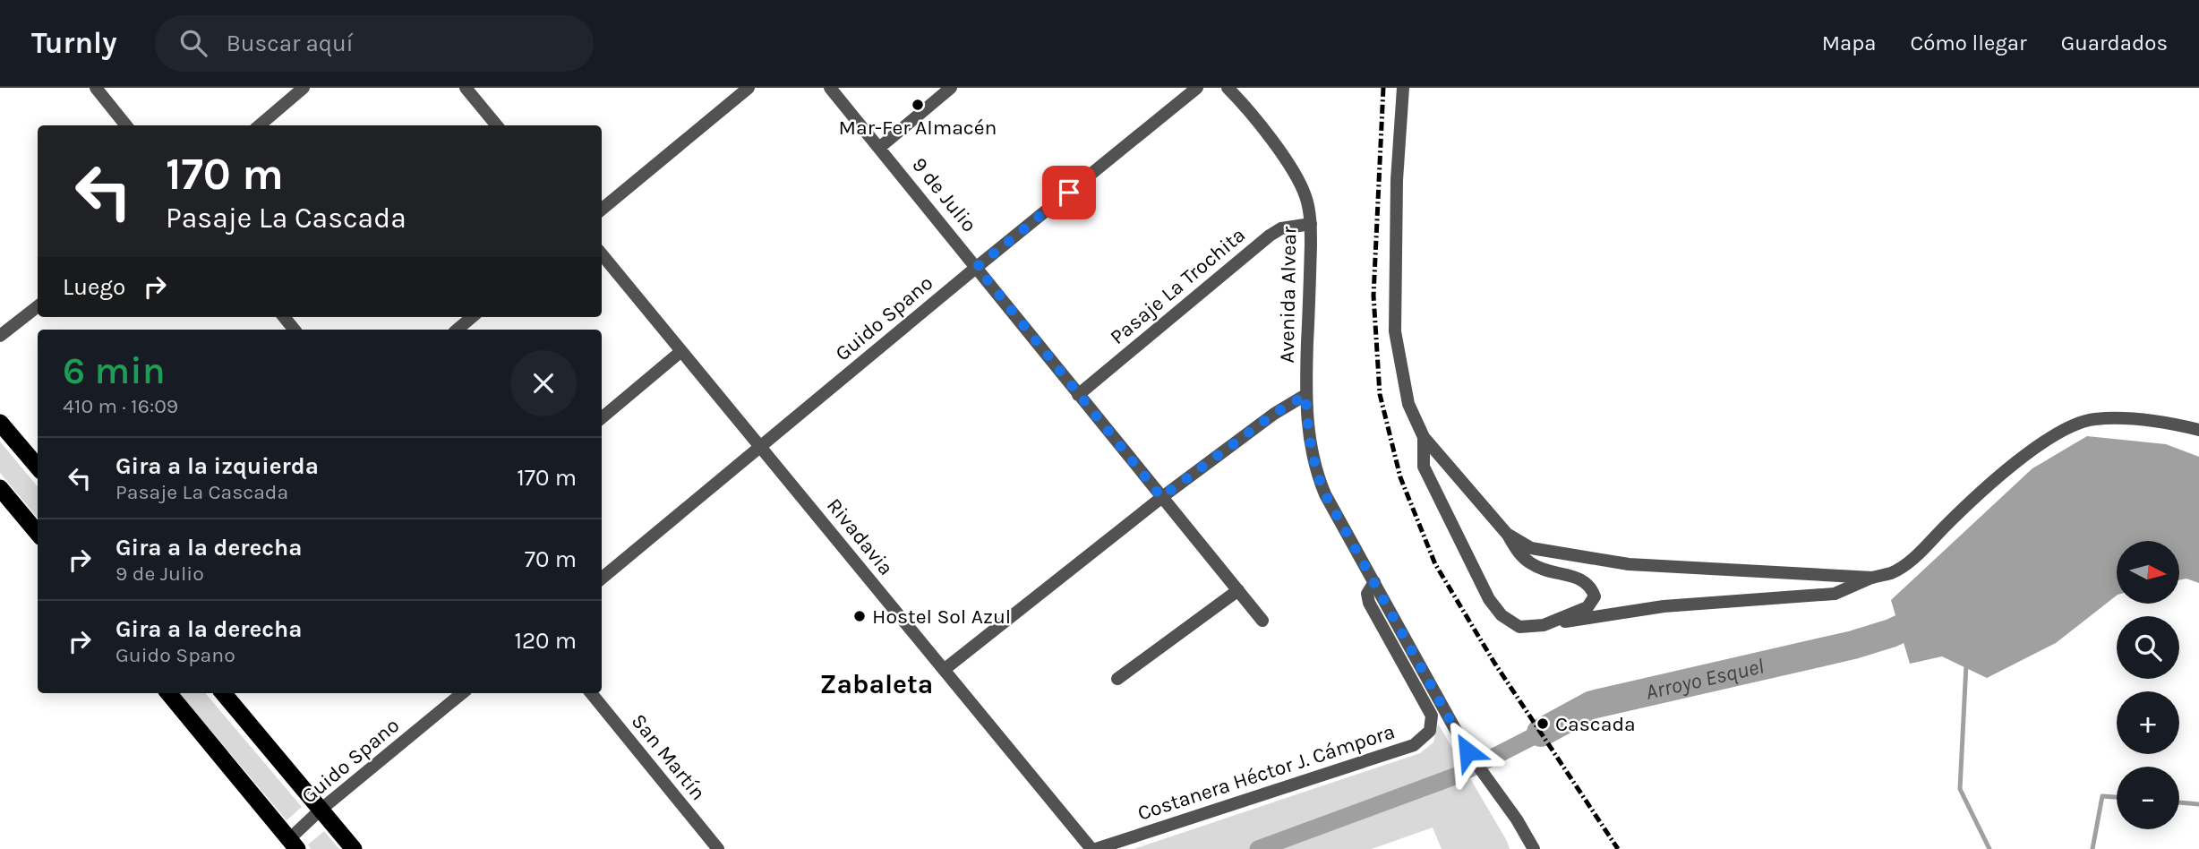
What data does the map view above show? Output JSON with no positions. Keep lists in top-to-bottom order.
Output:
{
  "streets": {
    "street": [
      "9 de Julio",
      "Pasaje La Trochita",
      "Avenida Alvear",
      "Guido Spano",
      "Rivadavia",
      "San Martín",
      "Costanera Héctor J. Cámpora"
    ]
  },
  "crossings": [
    ["9 de Julio", "Pasaje La Trochita"],
    ["9 de Julio", "Guido Spano"],
    ["Pasaje La Trochita", "Avenida Alvear"],
    ["Avenida Alvear", "Costanera Héctor J. Cámpora"],
    ["Guido Spano", "Rivadavia"],
    ["Rivadavia", "Costanera Héctor J. Cámpora"]
  ],
  "districts": ["Zabaleta"],
  "water": ["Arroyo Esquel"],
  "places": ["Mar-Fer Almacén", "Hostel Sol Azul", "Cascada"],
  "north": "right",
  "page": {
    "header": "Turnly",
    "search": "Buscar aquí",
    "nav": ["Mapa", "Cómo llegar", "Guardados"],
    "turn": ["170 m", "Pasaje La Cascada"],
    "then": "Luego",
    "heading": ["6 min", "410 m · 16:09"],
    "list": [
      {
        "name": "Gira a la izquierda",
        "note": "Pasaje La Cascada",
        "value": "170 m"
      },
      {
        "name": "Gira a la derecha",
        "note": "9 de Julio",
        "value": "70 m"
      },
      {
        "name": "Gira a la derecha",
        "note": "Guido Spano",
        "value": "120 m"
      }
    ],
    "map_buttons": ["+", "−"]
  }
}
